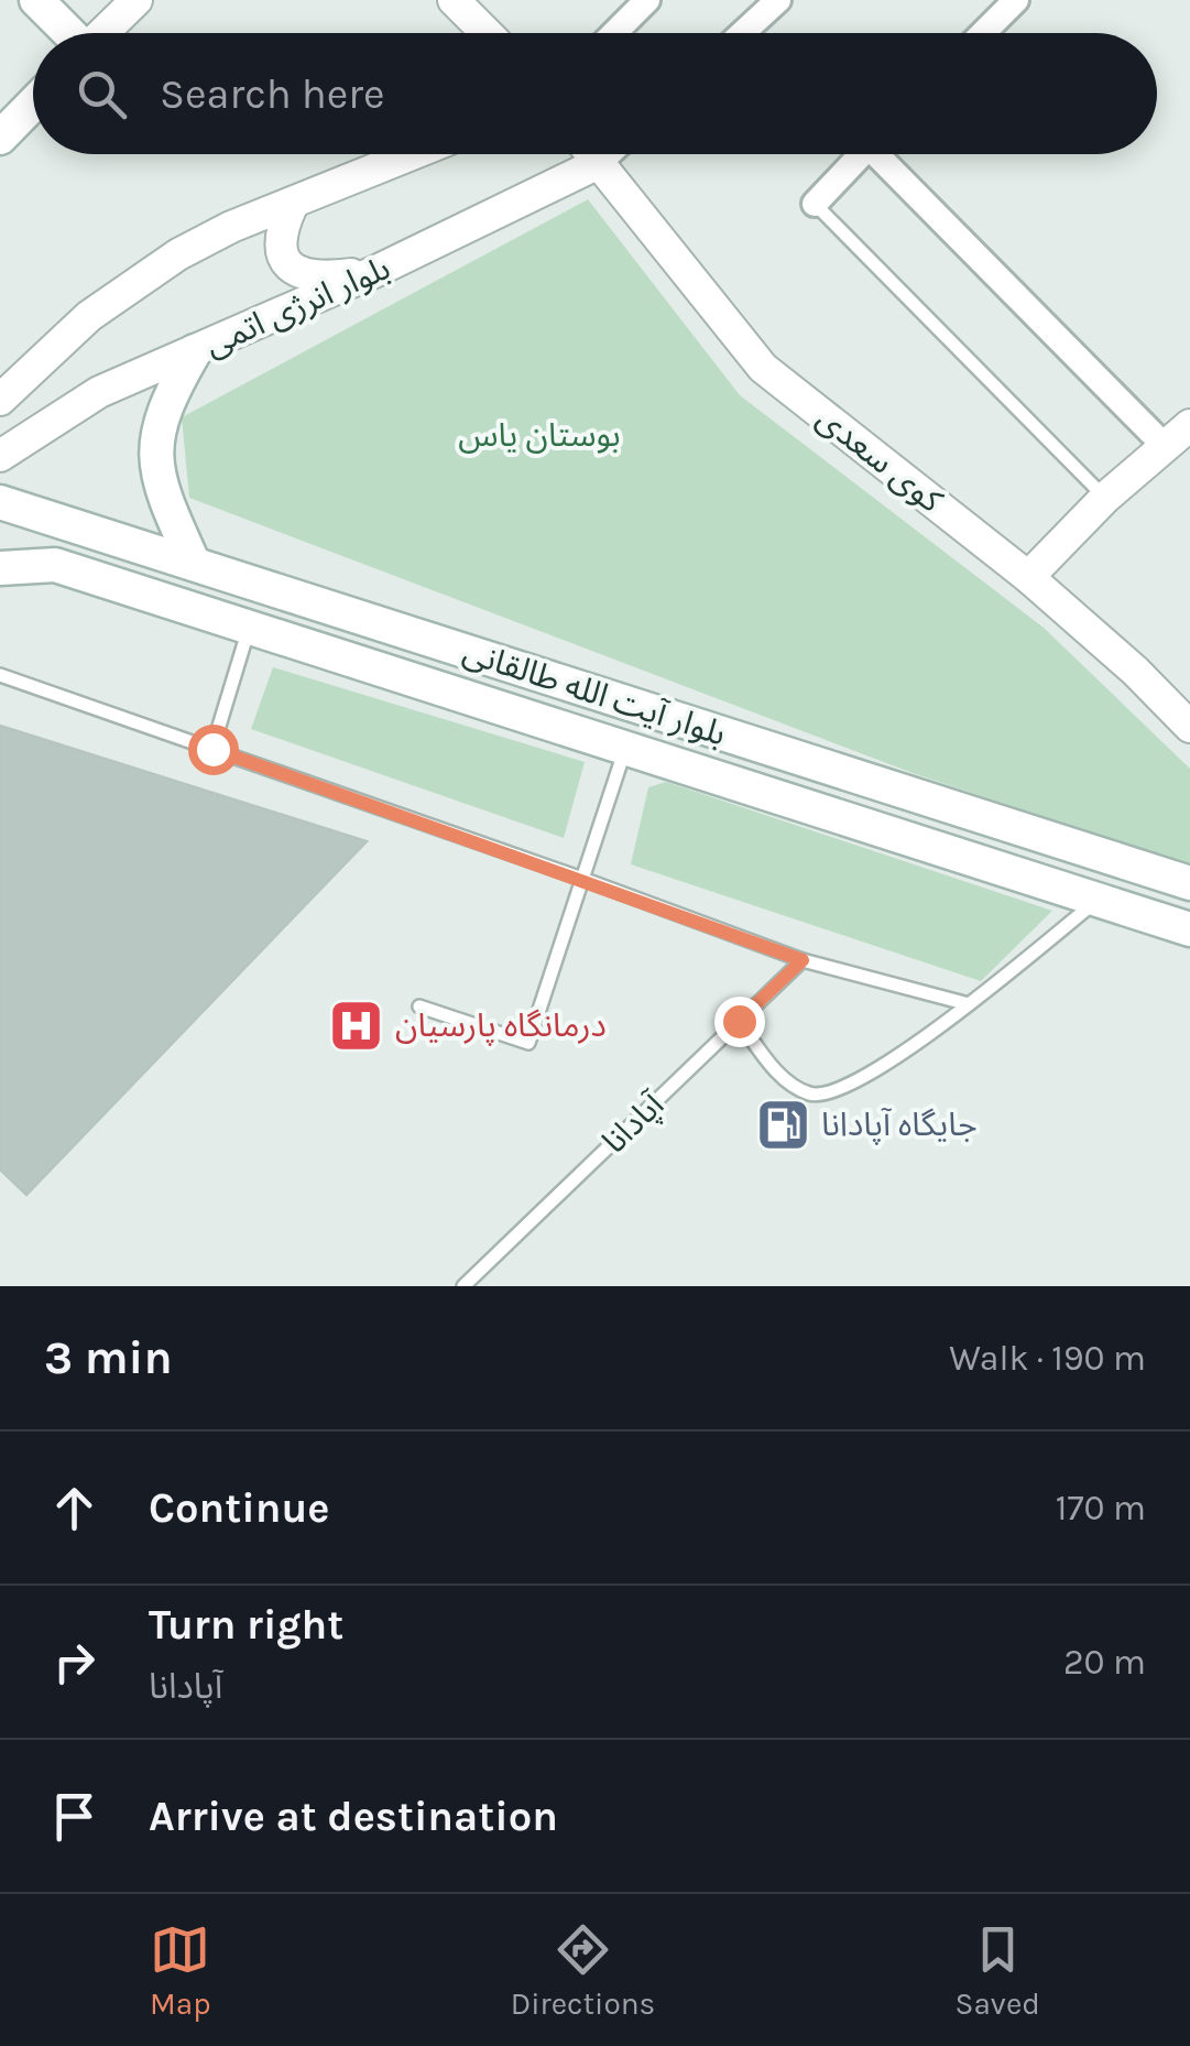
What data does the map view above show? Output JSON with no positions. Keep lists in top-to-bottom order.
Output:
{
  "streets": {
    "main road": ["بلوار آیت الله طالقانی"],
    "street": ["بلوار انرژی اتمی", "کوی سعدی"],
    "lane": ["آپادانا"]
  },
  "crossings": [
    ["بلوار انرژی اتمی", "کوی سعدی"]
  ],
  "parks": ["بوستان یاس"],
  "places": {
    "hospital": ["درمانگاه پارسیان"],
    "fuel station": ["جایگاه آپادانا"]
  },
  "page": {
    "search": "Search here",
    "heading": ["3 min", "Walk · 190 m"],
    "list": [
      ["Continue", "170 m"],
      ["Turn right", "آپادانا", "20 m"],
      "Arrive at destination"
    ],
    "nav": ["Map", "Directions", "Saved"]
  }
}
